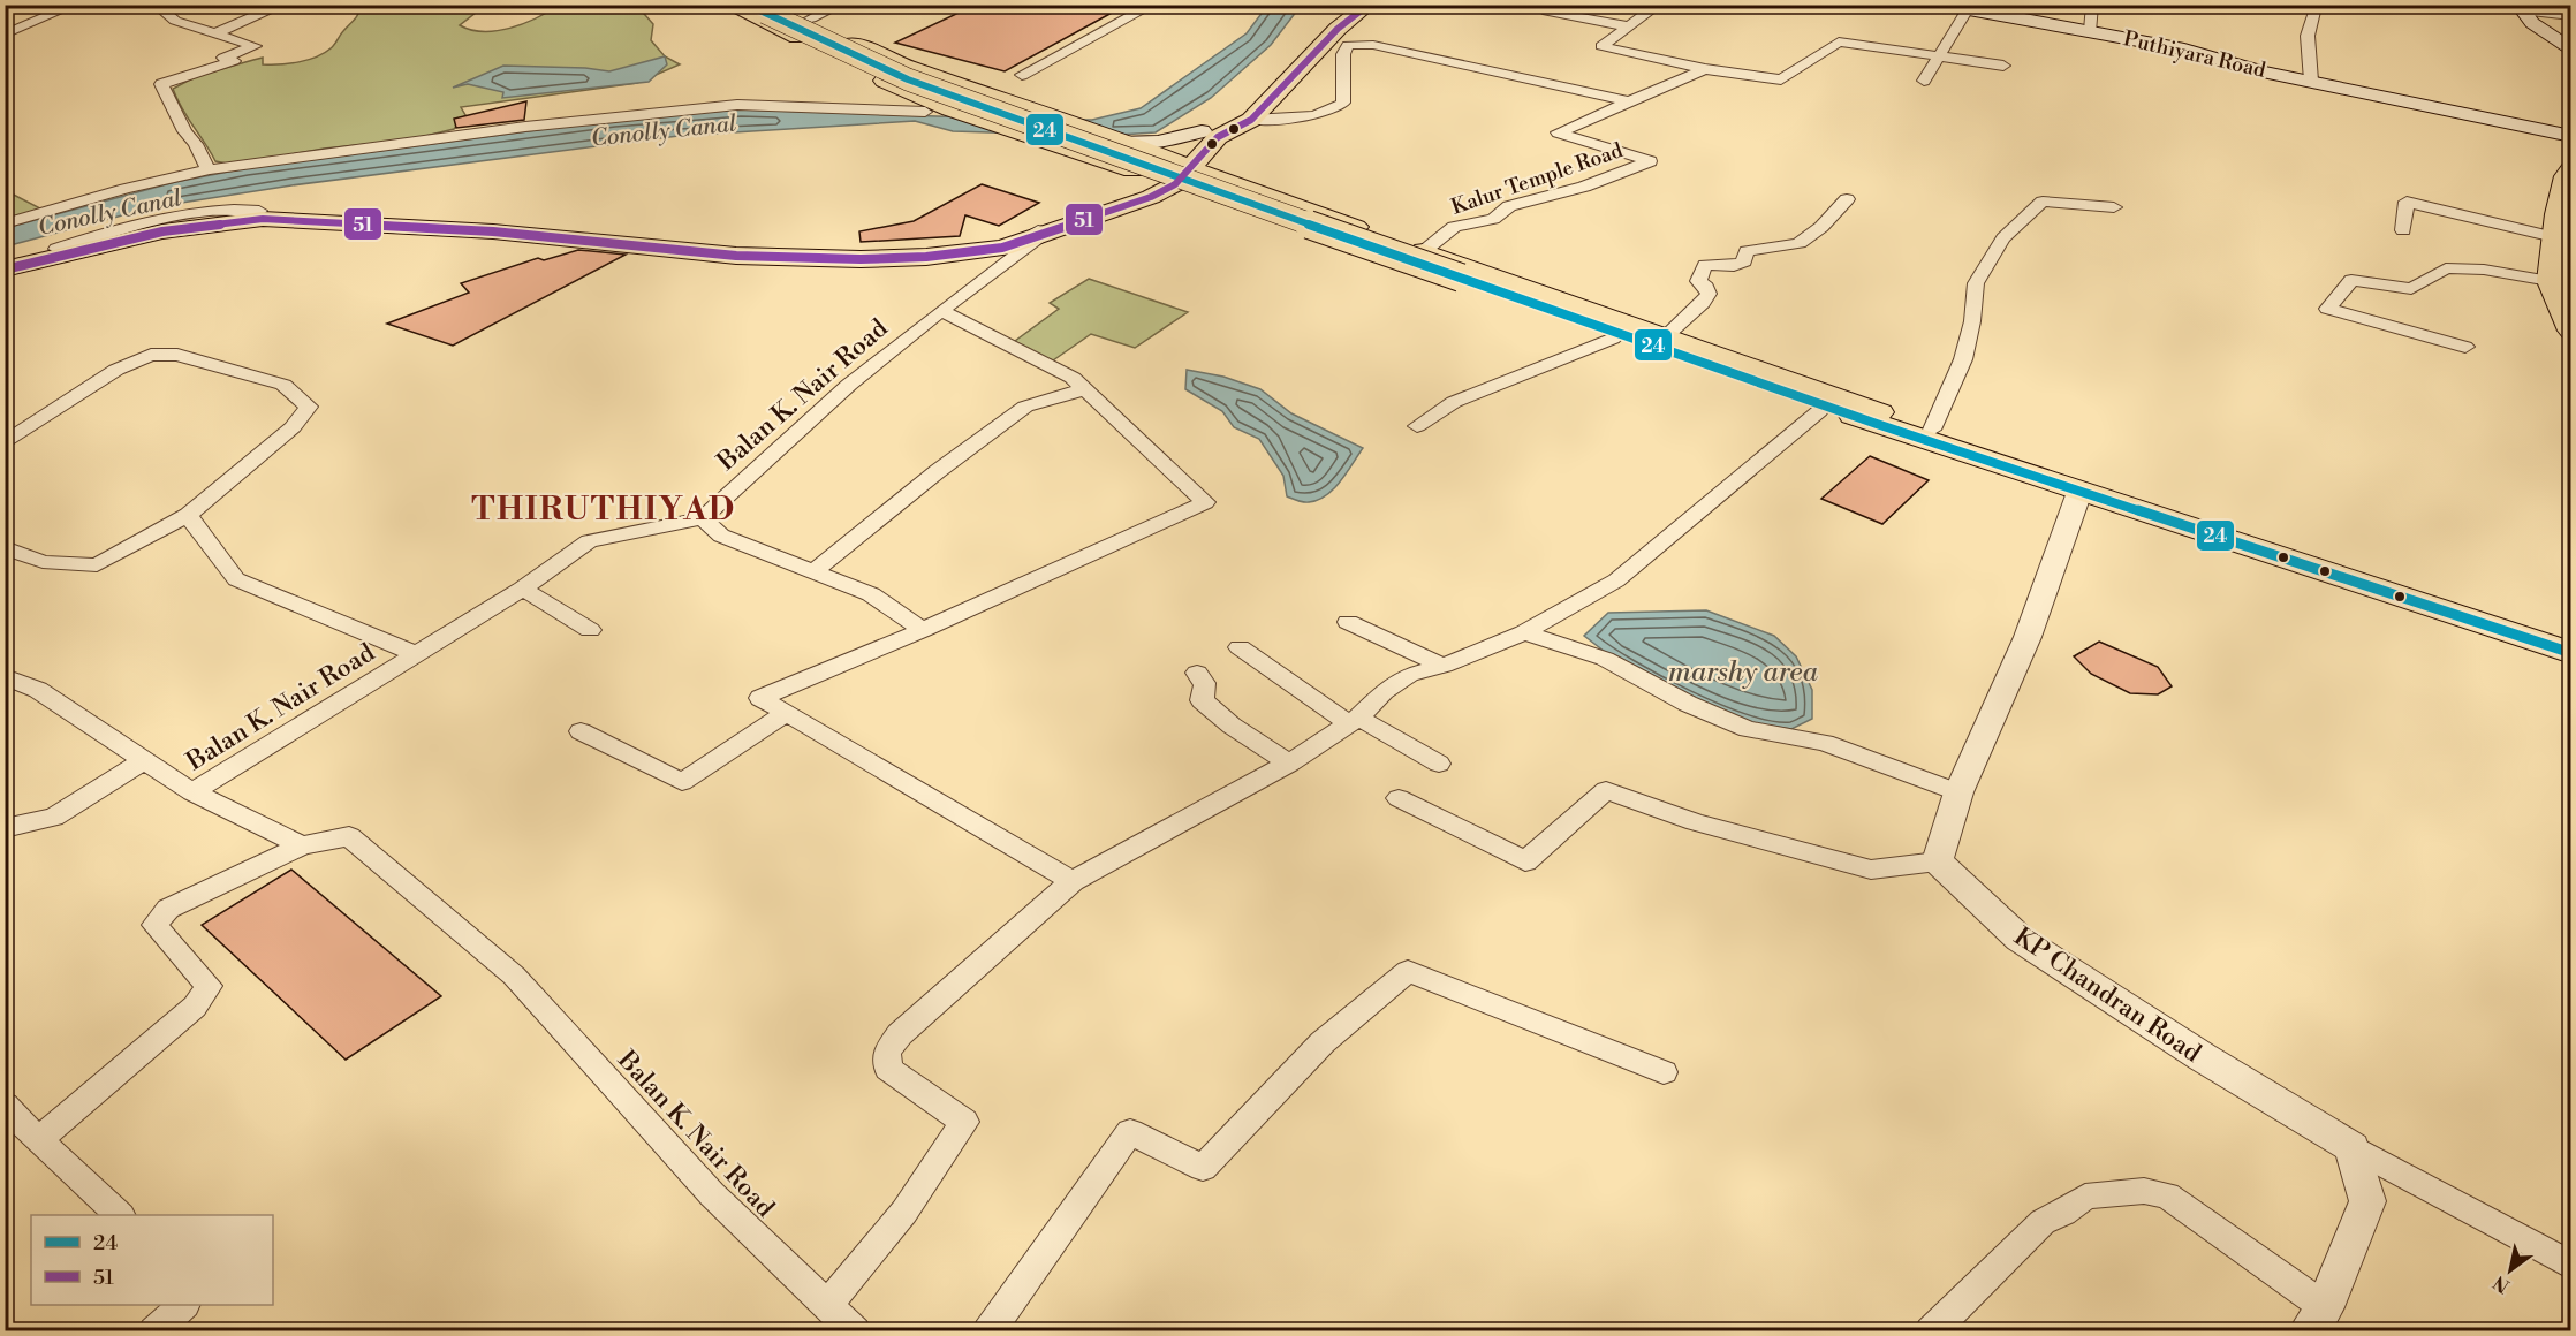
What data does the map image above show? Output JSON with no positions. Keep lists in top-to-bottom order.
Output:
{
  "streets": {
    "main road": ["Puthiyara Road"],
    "street": ["Kalur Temple Road", "Balan K. Nair Road", "KP Chandran Road"]
  },
  "districts": ["THIRUTHIYAD"],
  "water": ["Conolly Canal", "marshy area"],
  "lines": ["transit line 24", "transit line 51"],
  "legend": ["24", "51"],
  "north": "bottom left"
}
